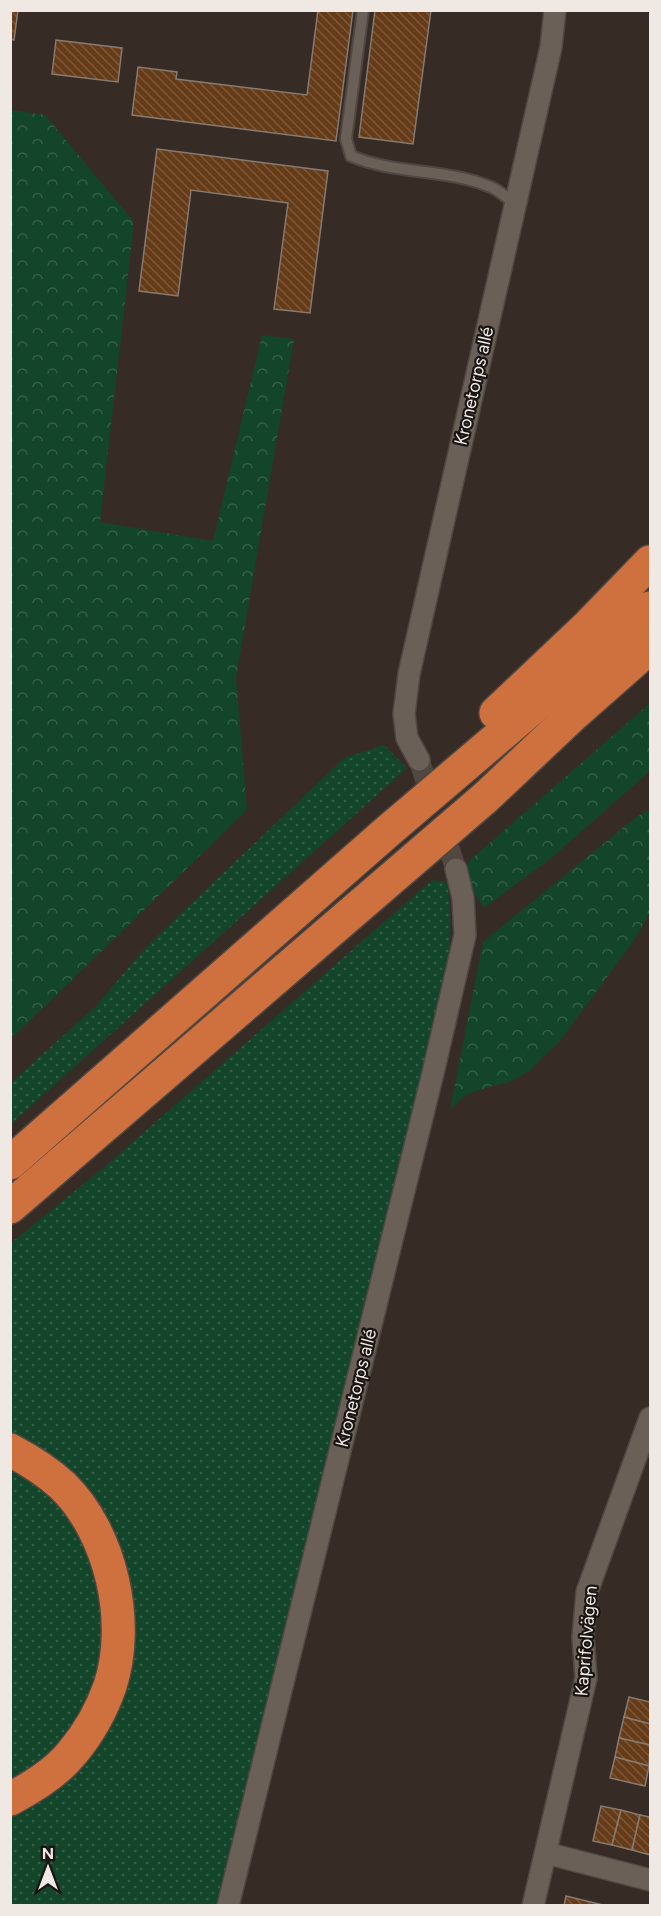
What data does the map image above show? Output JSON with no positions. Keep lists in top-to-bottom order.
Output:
{
  "streets": {
    "street": ["Kronetorps allé", "Kaprifolvägen"]
  },
  "north": "top"
}
